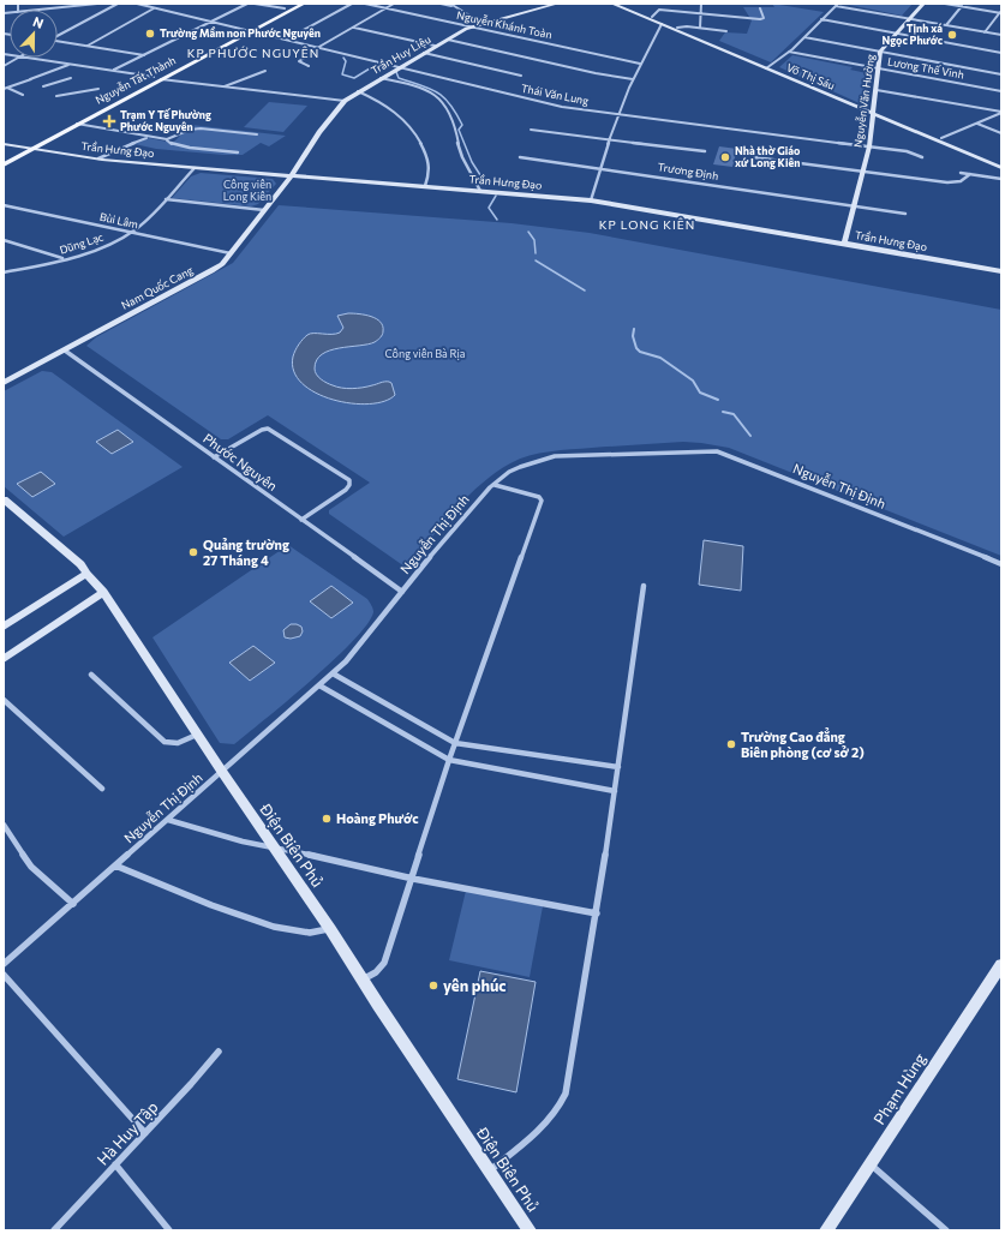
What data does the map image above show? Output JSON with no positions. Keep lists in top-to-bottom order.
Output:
{
  "streets": {
    "main road": ["Nguyễn Tất Thành"],
    "street": [
      "Nguyễn Khánh Toàn",
      "Trần Huy Liệu",
      "Lương Thế Vinh",
      "Võ Thị Sáu",
      "Thái Văn Lung",
      "Nguyễn Văn Hưởng",
      "Trần Hưng Đạo",
      "Trương Định",
      "Bùi Lâm",
      "Dũng Lạc",
      "Nam Quốc Cang",
      "Phước Nguyên",
      "Nguyễn Thị Định",
      "Điện Biên Phủ",
      "Phạm Hùng",
      "Hà Huy Tập"
    ]
  },
  "crossings": [
    ["Nguyễn Khánh Toàn", "Trần Huy Liệu"],
    ["Trần Huy Liệu", "Thái Văn Lung"],
    ["Trần Huy Liệu", "Trần Hưng Đạo"],
    ["Trần Huy Liệu", "Nam Quốc Cang"],
    ["Lương Thế Vinh", "Nguyễn Văn Hưởng"],
    ["Võ Thị Sáu", "Nguyễn Văn Hưởng"],
    ["Nguyễn Tất Thành", "Thái Văn Lung"],
    ["Nguyễn Tất Thành", "Trần Hưng Đạo"],
    ["Thái Văn Lung", "Nguyễn Văn Hưởng"],
    ["Nguyễn Văn Hưởng", "Trần Hưng Đạo"],
    ["Nguyễn Văn Hưởng", "Trương Định"],
    ["Trần Hưng Đạo", "Dũng Lạc"],
    ["Trần Hưng Đạo", "Nam Quốc Cang"],
    ["Bùi Lâm", "Dũng Lạc"],
    ["Bùi Lâm", "Nam Quốc Cang"],
    ["Nam Quốc Cang", "Phước Nguyên"],
    ["Phước Nguyên", "Nguyễn Thị Định"],
    ["Nguyễn Thị Định", "Điện Biên Phủ"]
  ],
  "districts": ["KP PHƯỚC NGUYÊN", "KP LONG KIÊN"],
  "parks": ["Công viên Long Kiên", "Công viên Bà Rịa"],
  "places": {
    "other": [
      "Trường Mầm non Phước Nguyên",
      "Tịnh xá Ngọc Phước",
      "Nhà thờ Giáo xứ Long Kiên",
      "Quảng trường 27 Tháng 4",
      "Trường Cao đẳng Biên phòng (cơ sở 2)",
      "Hoàng Phước",
      "yên phúc"
    ],
    "health": ["Trạm Y Tế Phường Phước Nguyên"]
  },
  "north": "top"
}
